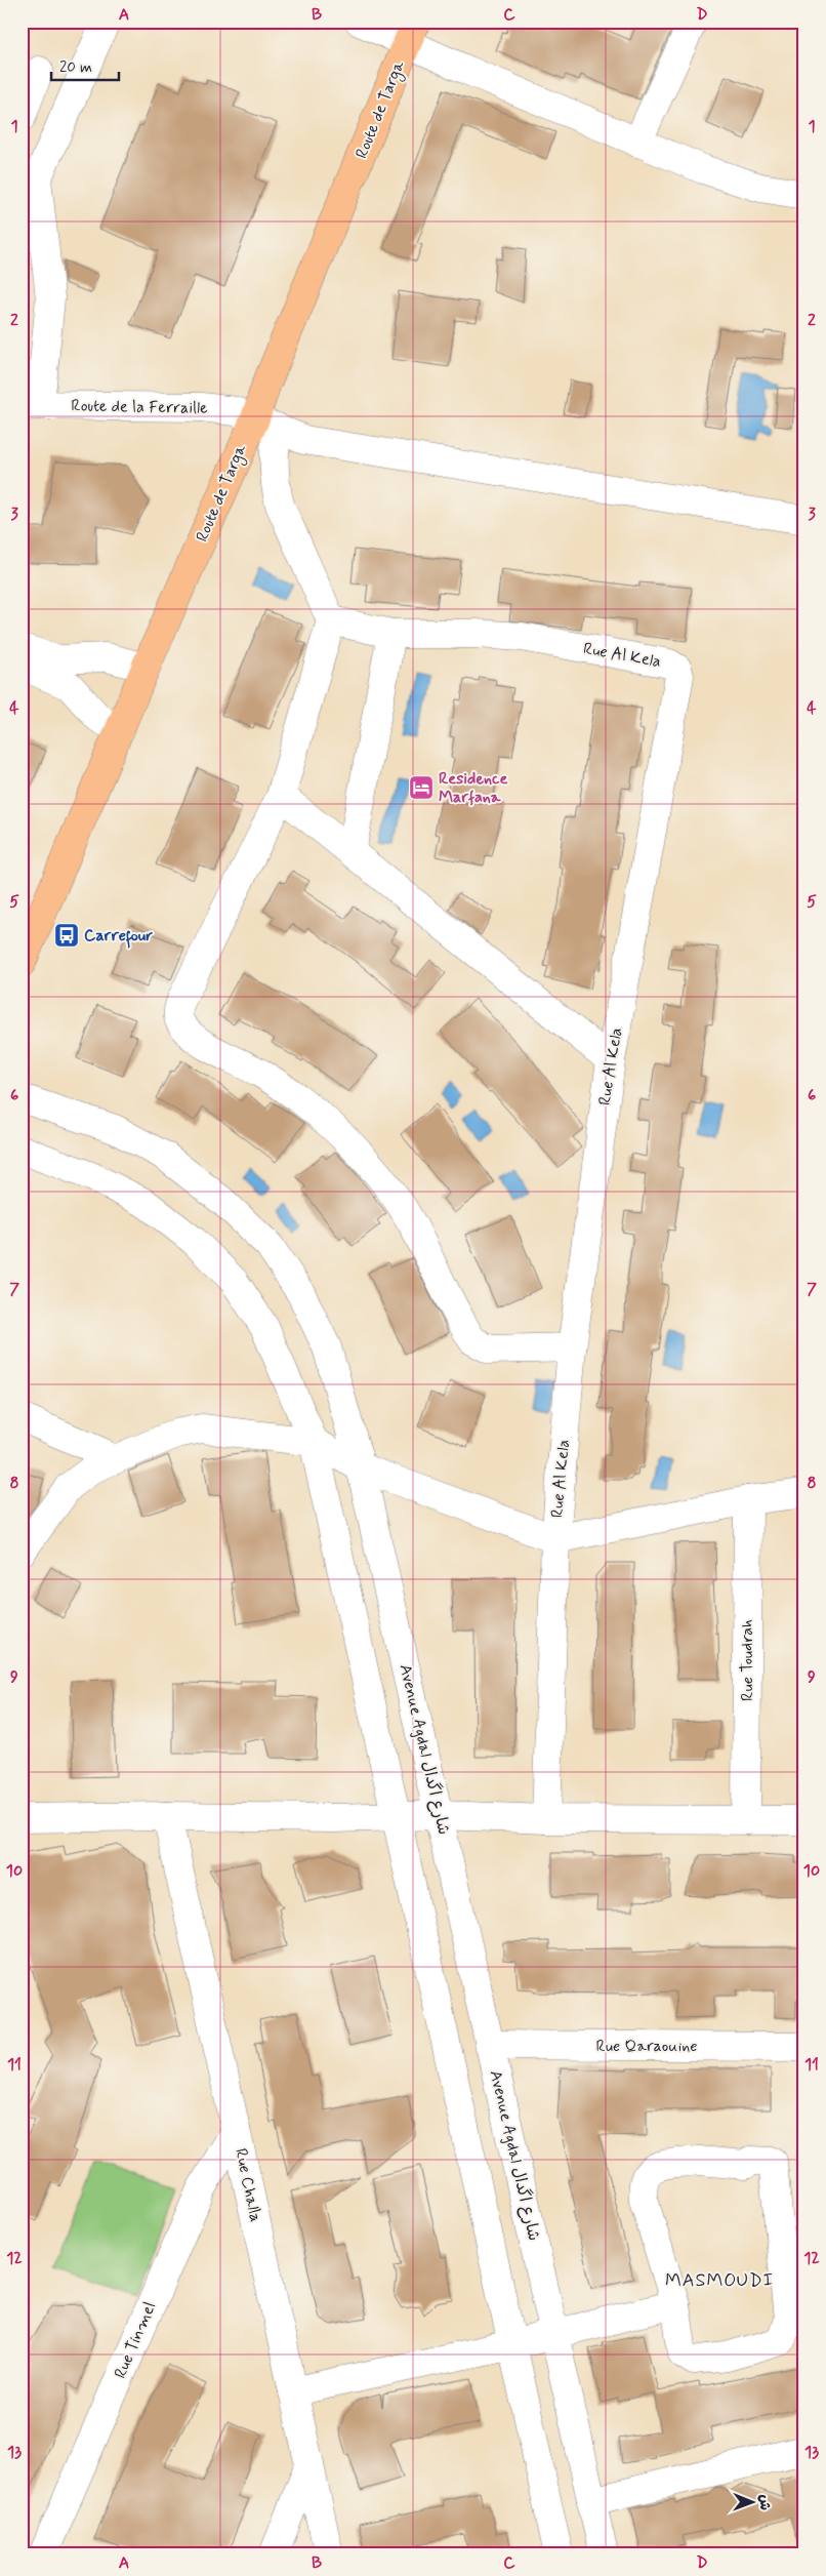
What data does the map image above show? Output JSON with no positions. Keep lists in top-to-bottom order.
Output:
{
  "streets": {
    "main road": ["Route de Targa"],
    "street": [
      "Route de la Ferraille",
      "Rue Al Kela",
      "Rue Toudrah",
      "Avenue Agdal شارع اگدال",
      "Rue Qaraouine",
      "Rue Challa",
      "Rue Tinmel"
    ]
  },
  "crossings": [
    ["Route de Targa", "Route de la Ferraille"],
    ["Avenue Agdal شارع اگدال", "Rue Qaraouine"],
    ["Rue Challa", "Rue Tinmel"]
  ],
  "districts": ["MASMOUDI"],
  "places": {
    "hotel": ["Residence Marfana"],
    "bus stop": ["Carrefour"]
  },
  "scale_bar": "20 m",
  "north": "right",
  "grid": {
    "columns": [
      "A",
      "B",
      "C",
      "D"
    ],
    "rows": [
      "1",
      "2",
      "3",
      "4",
      "5",
      "6",
      "7",
      "8",
      "9",
      "10",
      "11",
      "12",
      "13"
    ]
  }
}
